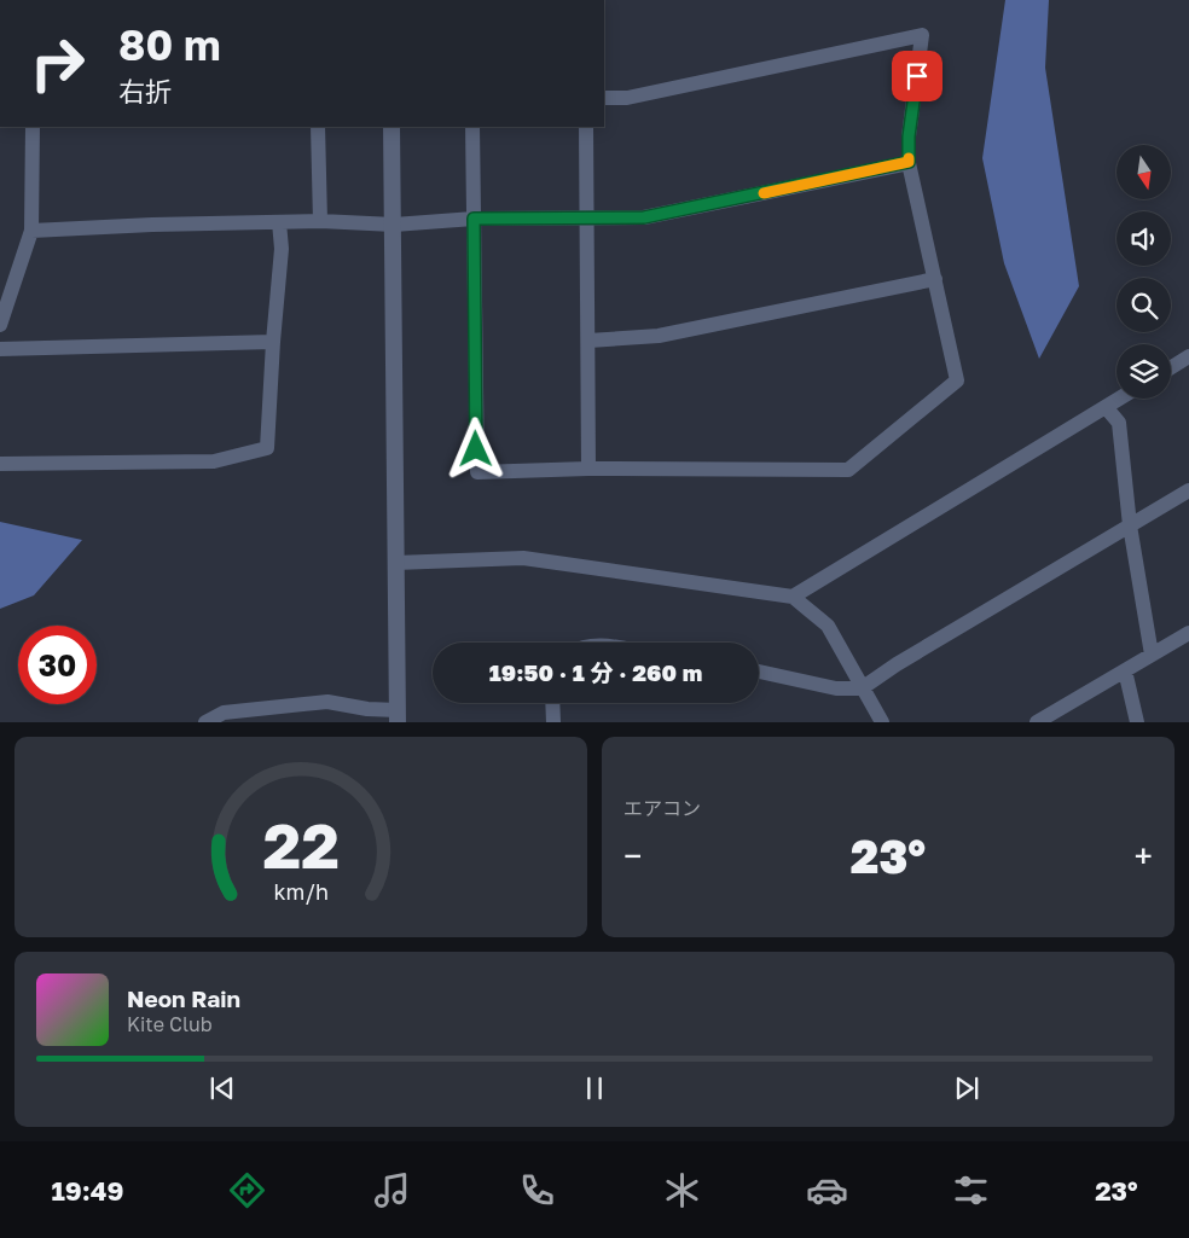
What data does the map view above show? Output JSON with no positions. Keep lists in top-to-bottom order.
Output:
{
  "north": "bottom",
  "page": {
    "turn": ["80 m", "右折"],
    "limit": "30",
    "trip": "19:50 · 1 分 · 260 m",
    "tile": "エアコン",
    "heat": ["−", "23°", "+"],
    "song": ["Neon Rain", "Kite Club"],
    "tabs": ["19:49", "23°"],
    "gauge": ["22", "km/h"]
  }
}
